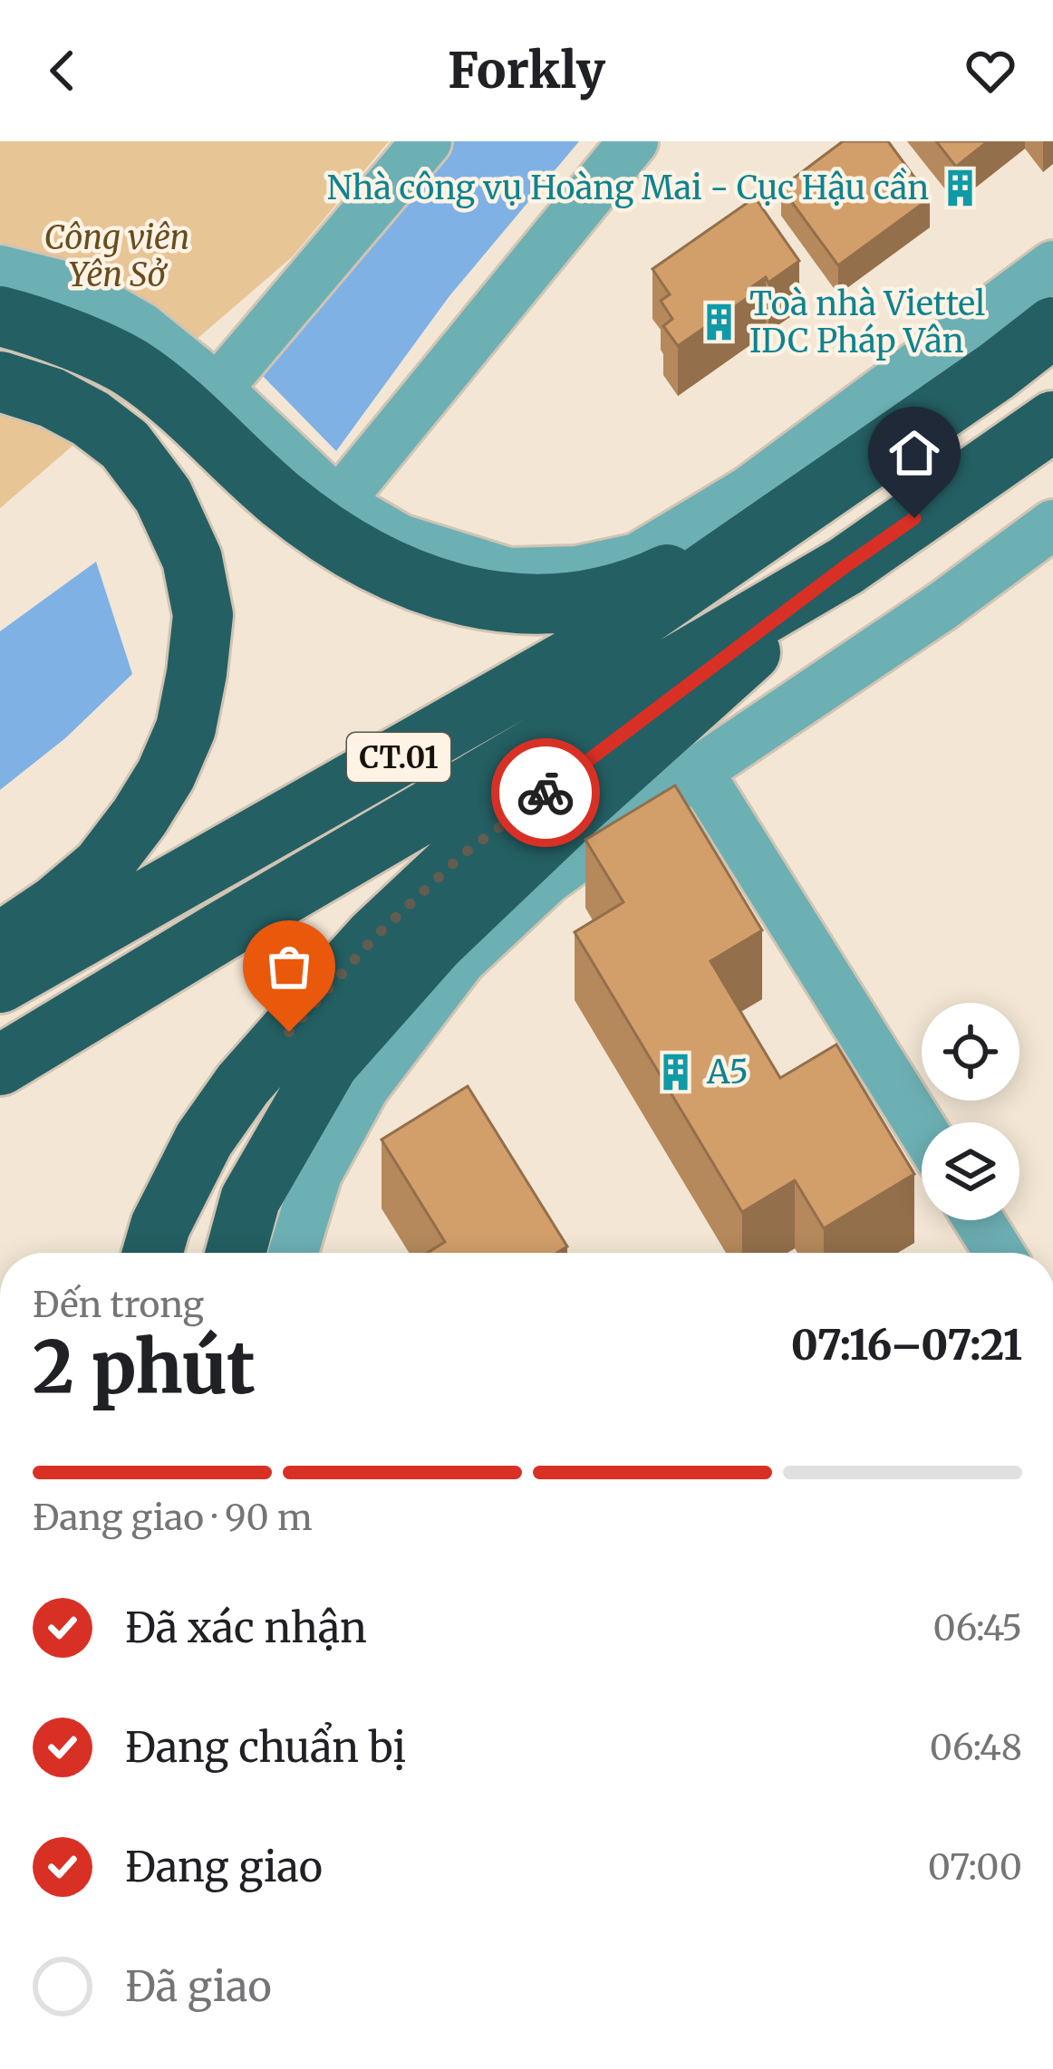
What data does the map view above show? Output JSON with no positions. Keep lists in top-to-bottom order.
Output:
{
  "streets": {
    "highway": ["CT.01"]
  },
  "parks": ["Công viên Yên Sở"],
  "places": {
    "building": ["Nhà công vụ Hoàng Mai - Cục Hậu cần", "Toà nhà Viettel IDC Pháp Vân", "A5"]
  },
  "page": {
    "header": "Forkly",
    "heading": ["2 phút", "Đến trong", "07:16–07:21"],
    "bar": "Đang giao · 90 m",
    "list": [
      ["Đã xác nhận", "06:45"],
      ["Đang chuẩn bị", "06:48"],
      ["Đang giao", "07:00"],
      "Đã giao"
    ]
  }
}
